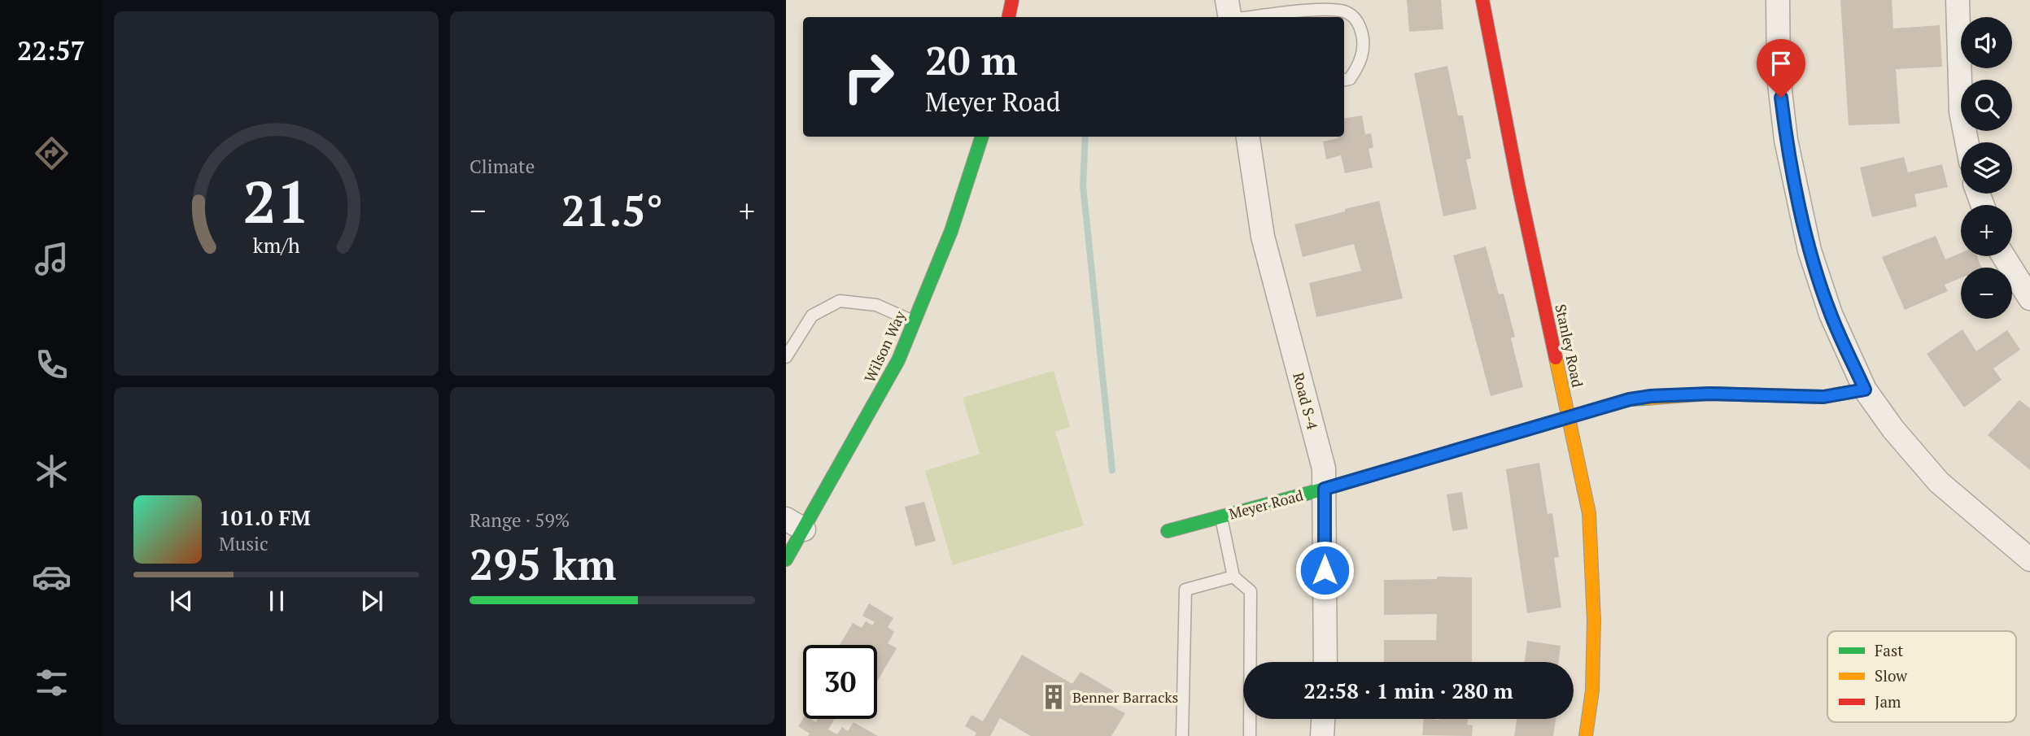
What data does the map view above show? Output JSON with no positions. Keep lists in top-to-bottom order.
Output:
{
  "streets": {
    "street": [
      "Stanley Road",
      "Wilson Way",
      "Road S-4",
      "Meyer Road"
    ]
  },
  "crossings": [
    ["Stanley Road", "Meyer Road"],
    ["Road S-4", "Meyer Road"]
  ],
  "places": {
    "building": ["Benner Barracks"]
  },
  "legend": ["Fast", "Slow", "Jam"],
  "page": {
    "tabs": "22:57",
    "tile": [
      "Climate",
      ["Range · 59%", "295 km"]
    ],
    "map_buttons": ["+", "−"],
    "turn": ["20 m", "Meyer Road"],
    "heat": ["−", "21.5°", "+"],
    "song": ["101.0 FM", "Music"],
    "limit": "30",
    "trip": "22:58 · 1 min · 280 m",
    "gauge": ["21", "km/h"]
  }
}
